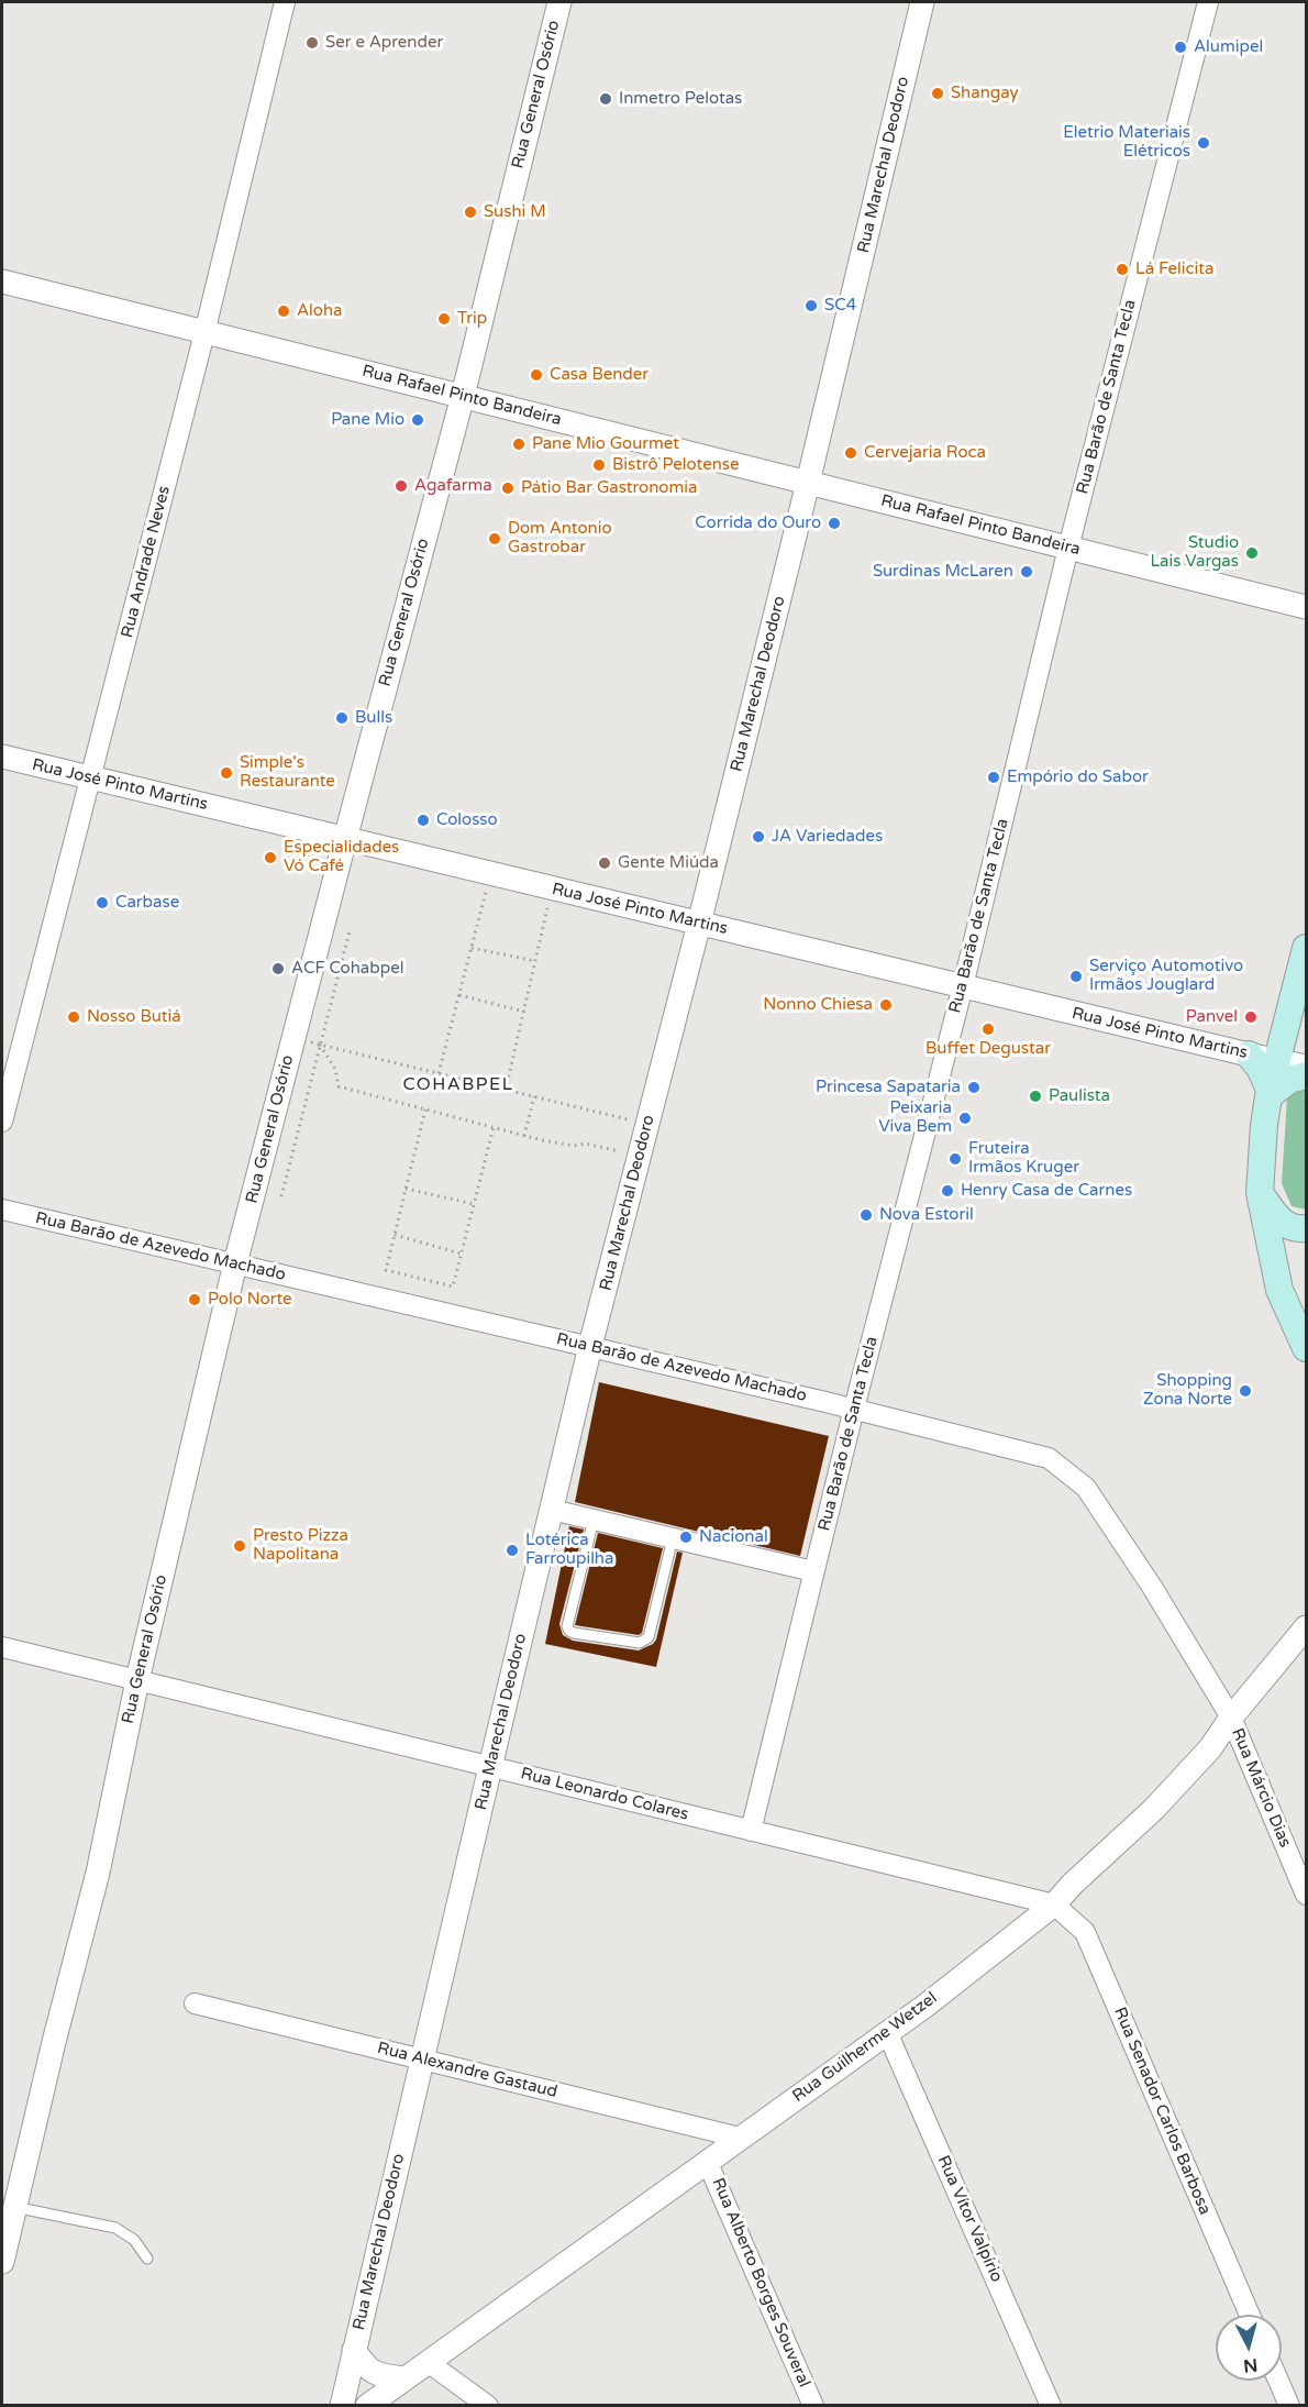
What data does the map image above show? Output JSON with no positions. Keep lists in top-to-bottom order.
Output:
{
  "streets": {
    "street": [
      "Rua General Osório",
      "Rua Marechal Deodoro",
      "Rua Rafael Pinto Bandeira",
      "Rua Barão de Santa Tecla",
      "Rua Andrade Neves",
      "Rua José Pinto Martins",
      "Rua Barão de Azevedo Machado",
      "Rua Márcio Dias",
      "Rua Leonardo Colares",
      "Rua Guilherme Wetzel",
      "Rua Alexandre Gastaud",
      "Rua Senador Carlos Barbosa",
      "Rua Vítor Valpírio",
      "Rua Alberto Borges Souveral"
    ]
  },
  "crossings": [
    ["Rua General Osório", "Rua Rafael Pinto Bandeira"],
    ["Rua General Osório", "Rua José Pinto Martins"],
    ["Rua General Osório", "Rua Barão de Azevedo Machado"],
    ["Rua General Osório", "Rua Leonardo Colares"],
    ["Rua Marechal Deodoro", "Rua Rafael Pinto Bandeira"],
    ["Rua Marechal Deodoro", "Rua José Pinto Martins"],
    ["Rua Marechal Deodoro", "Rua Barão de Azevedo Machado"],
    ["Rua Marechal Deodoro", "Rua Leonardo Colares"],
    ["Rua Marechal Deodoro", "Rua Alexandre Gastaud"],
    ["Rua Rafael Pinto Bandeira", "Rua Barão de Santa Tecla"],
    ["Rua Rafael Pinto Bandeira", "Rua Andrade Neves"],
    ["Rua Barão de Santa Tecla", "Rua José Pinto Martins"],
    ["Rua Barão de Santa Tecla", "Rua Barão de Azevedo Machado"],
    ["Rua Barão de Santa Tecla", "Rua Leonardo Colares"],
    ["Rua Andrade Neves", "Rua José Pinto Martins"],
    ["Rua Barão de Azevedo Machado", "Rua Márcio Dias"],
    ["Rua Barão de Azevedo Machado", "Rua Guilherme Wetzel"],
    ["Rua Márcio Dias", "Rua Guilherme Wetzel"],
    ["Rua Leonardo Colares", "Rua Guilherme Wetzel"],
    ["Rua Leonardo Colares", "Rua Senador Carlos Barbosa"],
    ["Rua Guilherme Wetzel", "Rua Alexandre Gastaud"],
    ["Rua Guilherme Wetzel", "Rua Senador Carlos Barbosa"],
    ["Rua Guilherme Wetzel", "Rua Vítor Valpírio"],
    ["Rua Guilherme Wetzel", "Rua Alberto Borges Souveral"]
  ],
  "districts": ["COHABPEL"],
  "places": [
    "Ser e Aprender",
    "Alumipel",
    "Shangay",
    "Inmetro Pelotas",
    "Eletrio Materiais Elétricos",
    "Sushi M",
    "Lá Felicita",
    "SC4",
    "Aloha",
    "Trip",
    "Casa Bender",
    "Pane Mio",
    "Pane Mio Gourmet",
    "Cervejaria Roca",
    "Bistrô Pelotense",
    "Agafarma",
    "Pátio Bar Gastronomia",
    "Corrida do Ouro",
    "Dom Antonio Gastrobar",
    "Studio Lais Vargas",
    "Surdinas McLaren",
    "Bulls",
    "Simple's Restaurante",
    "Empório do Sabor",
    "Colosso",
    "JA Variedades",
    "Especialidades Vó Café",
    "Gente Miúda",
    "Carbase",
    "ACF Cohabpel",
    "Serviço Automotivo Irmãos Jouglard",
    "Nonno Chiesa",
    "Nosso Butiá",
    "Panvel",
    "Buffet Degustar",
    "Princesa Sapataria",
    "Paulista",
    "Peixaria Viva Bem",
    "Fruteira Irmãos Kruger",
    "Henry Casa de Carnes",
    "Nova Estoril",
    "Polo Norte",
    "Shopping Zona Norte",
    "Nacional",
    "Presto Pizza Napolitana",
    "Lotérica Farroupilha"
  ],
  "north": "bottom"
}
